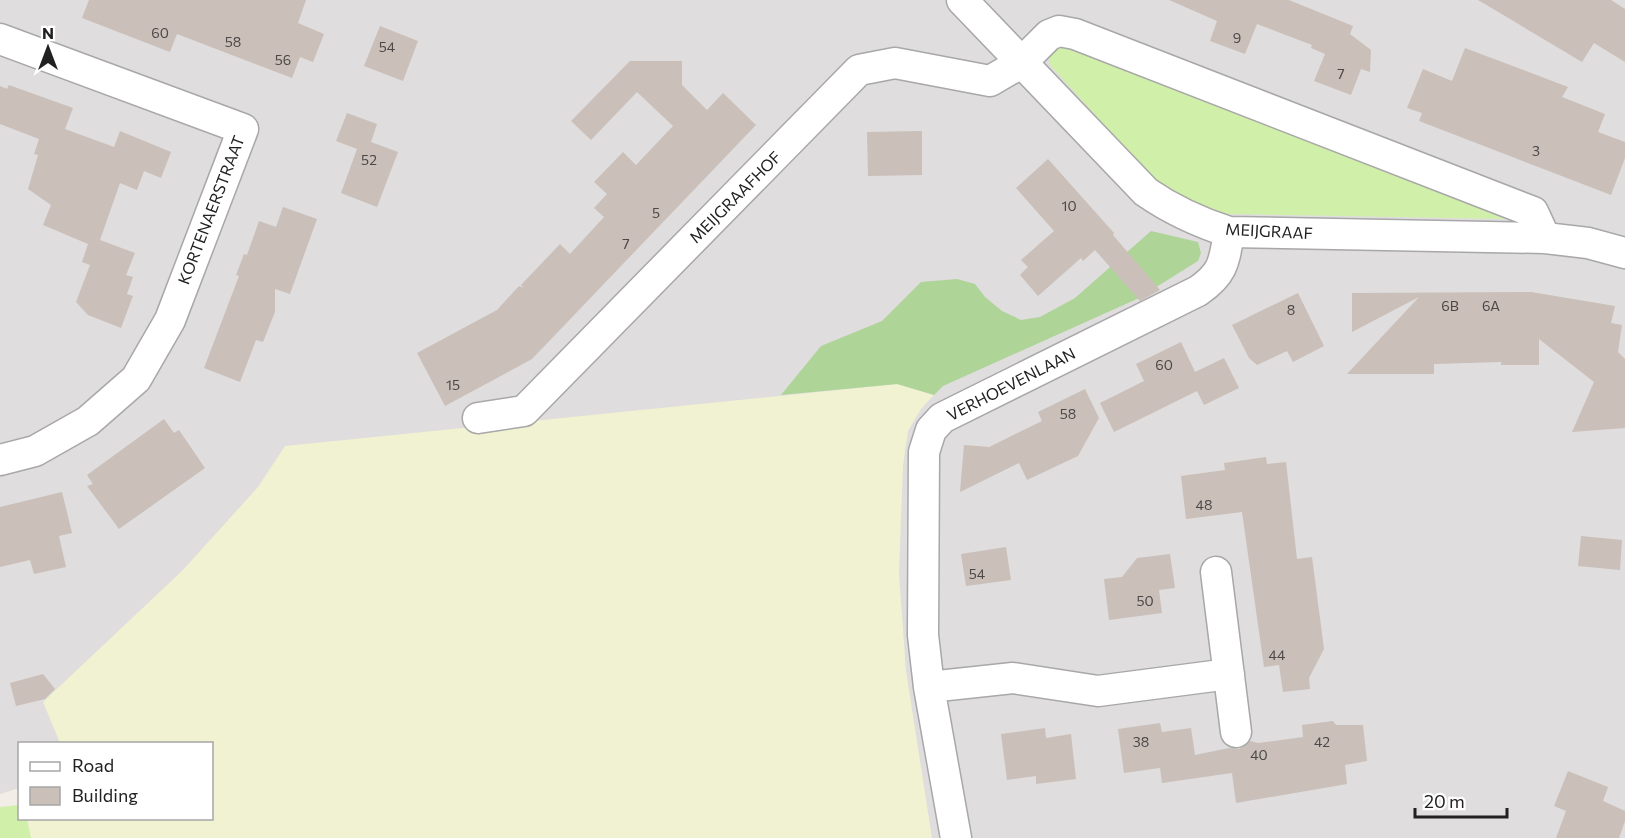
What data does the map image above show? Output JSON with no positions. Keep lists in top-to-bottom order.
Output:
{
  "streets": {
    "street": [
      "MEIJGRAAFHOF",
      "KORTENAERSTRAAT",
      "MEIJGRAAF",
      "VERHOEVENLAAN"
    ]
  },
  "crossings": [
    ["MEIJGRAAFHOF", "MEIJGRAAF"],
    ["MEIJGRAAF", "VERHOEVENLAAN"]
  ],
  "house_numbers": [
    "60",
    "9",
    "58",
    "54",
    "56",
    "7",
    "3",
    "52",
    "10",
    "5",
    "7",
    "6B",
    "6A",
    "8",
    "60",
    "15",
    "58",
    "48",
    "54",
    "50",
    "44",
    "38",
    "42",
    "40"
  ],
  "legend": ["Road", "Building"],
  "scale_bar": "20 m",
  "north": "top"
}
